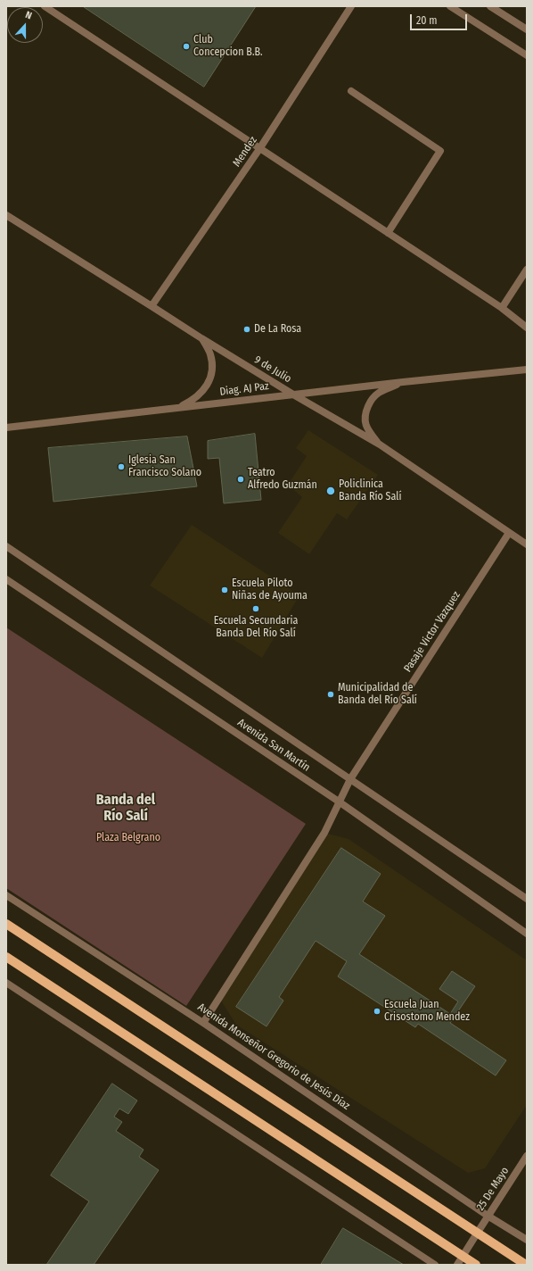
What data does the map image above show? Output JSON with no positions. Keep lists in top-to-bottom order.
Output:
{
  "streets": {
    "street": [
      "Mendez",
      "9 de Julio",
      "Diag. AJ Paz",
      "Pasaje Victor Vazquez",
      "Avenida San Martín",
      "Avenida Monseñor Gregorio de Jesús Díaz",
      "25 De Mayo"
    ]
  },
  "crossings": [
    ["Mendez", "9 de Julio"],
    ["9 de Julio", "Diag. AJ Paz"],
    ["9 de Julio", "Pasaje Victor Vazquez"],
    ["Pasaje Victor Vazquez", "Avenida San Martín"],
    ["Pasaje Victor Vazquez", "Avenida Monseñor Gregorio de Jesús Díaz"],
    ["Avenida Monseñor Gregorio de Jesús Díaz", "25 De Mayo"]
  ],
  "districts": ["Banda del Río Salí"],
  "parks": ["Plaza Belgrano"],
  "places": [
    "Club Concepcion B.B.",
    "De La Rosa",
    "Iglesia San Francisco Solano",
    "Teatro Alfredo Guzmán",
    "Policlinica Banda Río Salí",
    "Escuela Piloto Niñas de Ayouma",
    "Escuela Secundaria Banda Del Río Salí",
    "Municipalidad de Banda del Río Salí",
    "Escuela Juan Crisostomo Mendez"
  ],
  "scale_bar": "20 m",
  "north": "top"
}
